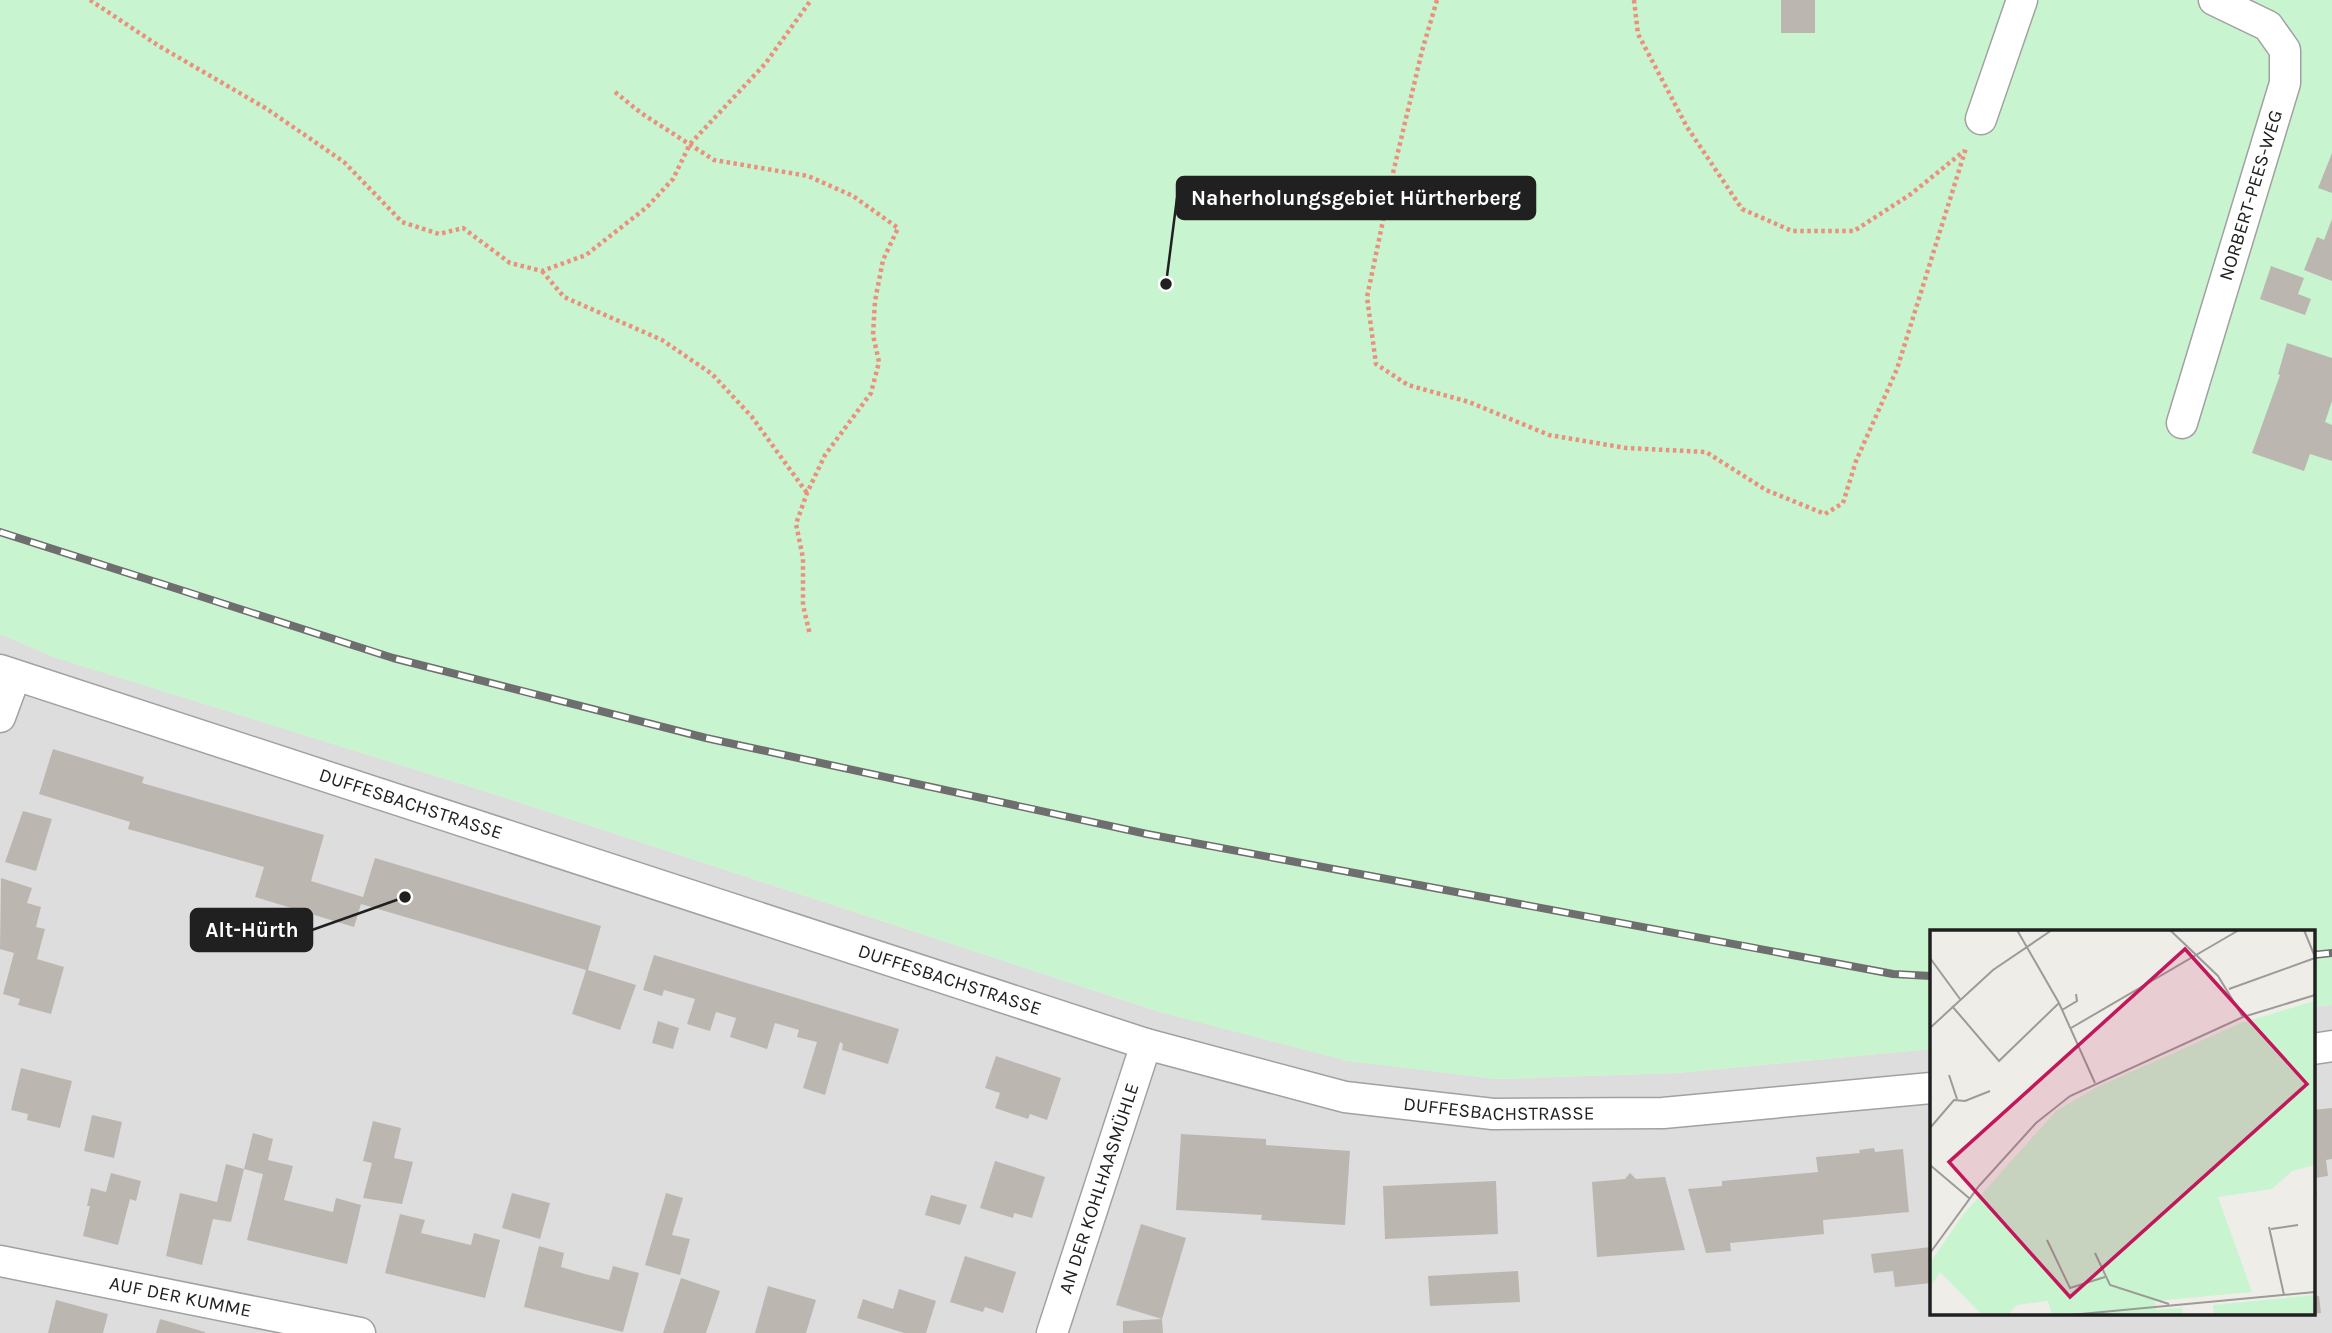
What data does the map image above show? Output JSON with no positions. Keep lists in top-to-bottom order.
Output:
{
  "streets": {
    "street": [
      "NORBERT-PEES-WEG",
      "DUFFESBACHSTRASSE",
      "AN DER KOHLHAASMÜHLE",
      "AUF DER KUMME"
    ]
  },
  "crossings": [
    ["DUFFESBACHSTRASSE", "AN DER KOHLHAASMÜHLE"]
  ],
  "places": ["Naherholungsgebiet Hürtherberg", "Alt-Hürth"]
}
